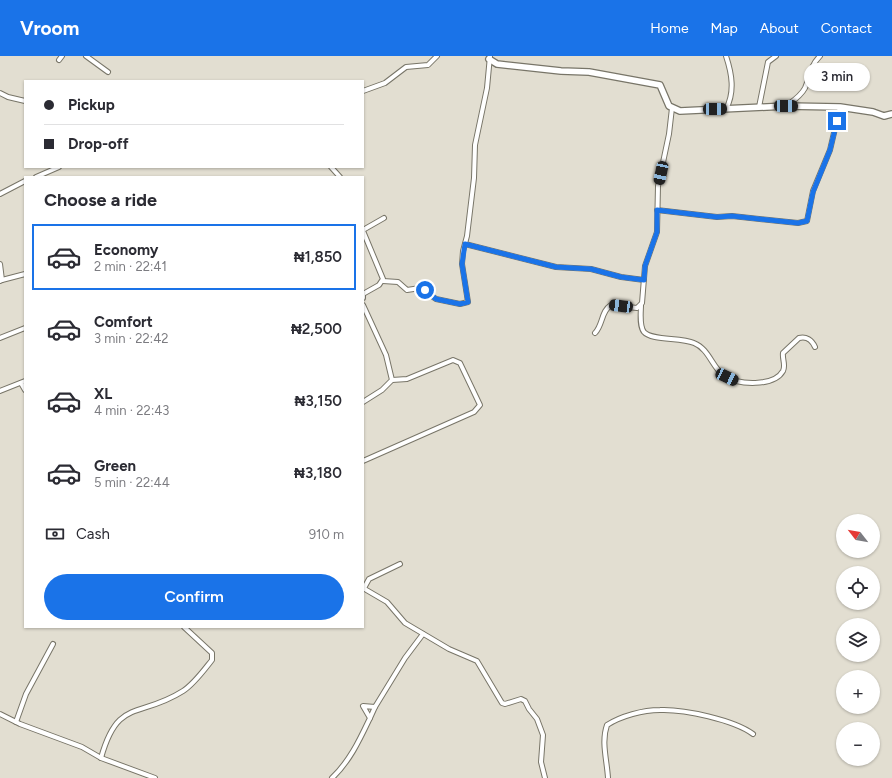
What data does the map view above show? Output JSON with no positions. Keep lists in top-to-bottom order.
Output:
{
  "north": "top left",
  "page": {
    "header": "Vroom",
    "nav": [
      "Home",
      "Map",
      "About",
      "Contact"
    ],
    "bubble": "3 min",
    "banner": ["Pickup", "Drop-off"],
    "heading": "Choose a ride",
    "list": [
      {
        "name": "Economy",
        "note": "2 min · 22:41",
        "value": "₦1,850"
      },
      {
        "name": "Comfort",
        "note": "3 min · 22:42",
        "value": "₦2,500"
      },
      {
        "name": "XL",
        "note": "4 min · 22:43",
        "value": "₦3,150"
      },
      {
        "name": "Green",
        "note": "5 min · 22:44",
        "value": "₦3,180"
      }
    ],
    "pay": ["Cash", "910 m"],
    "map_buttons": ["+", "−"],
    "buttons": "Confirm"
  }
}
